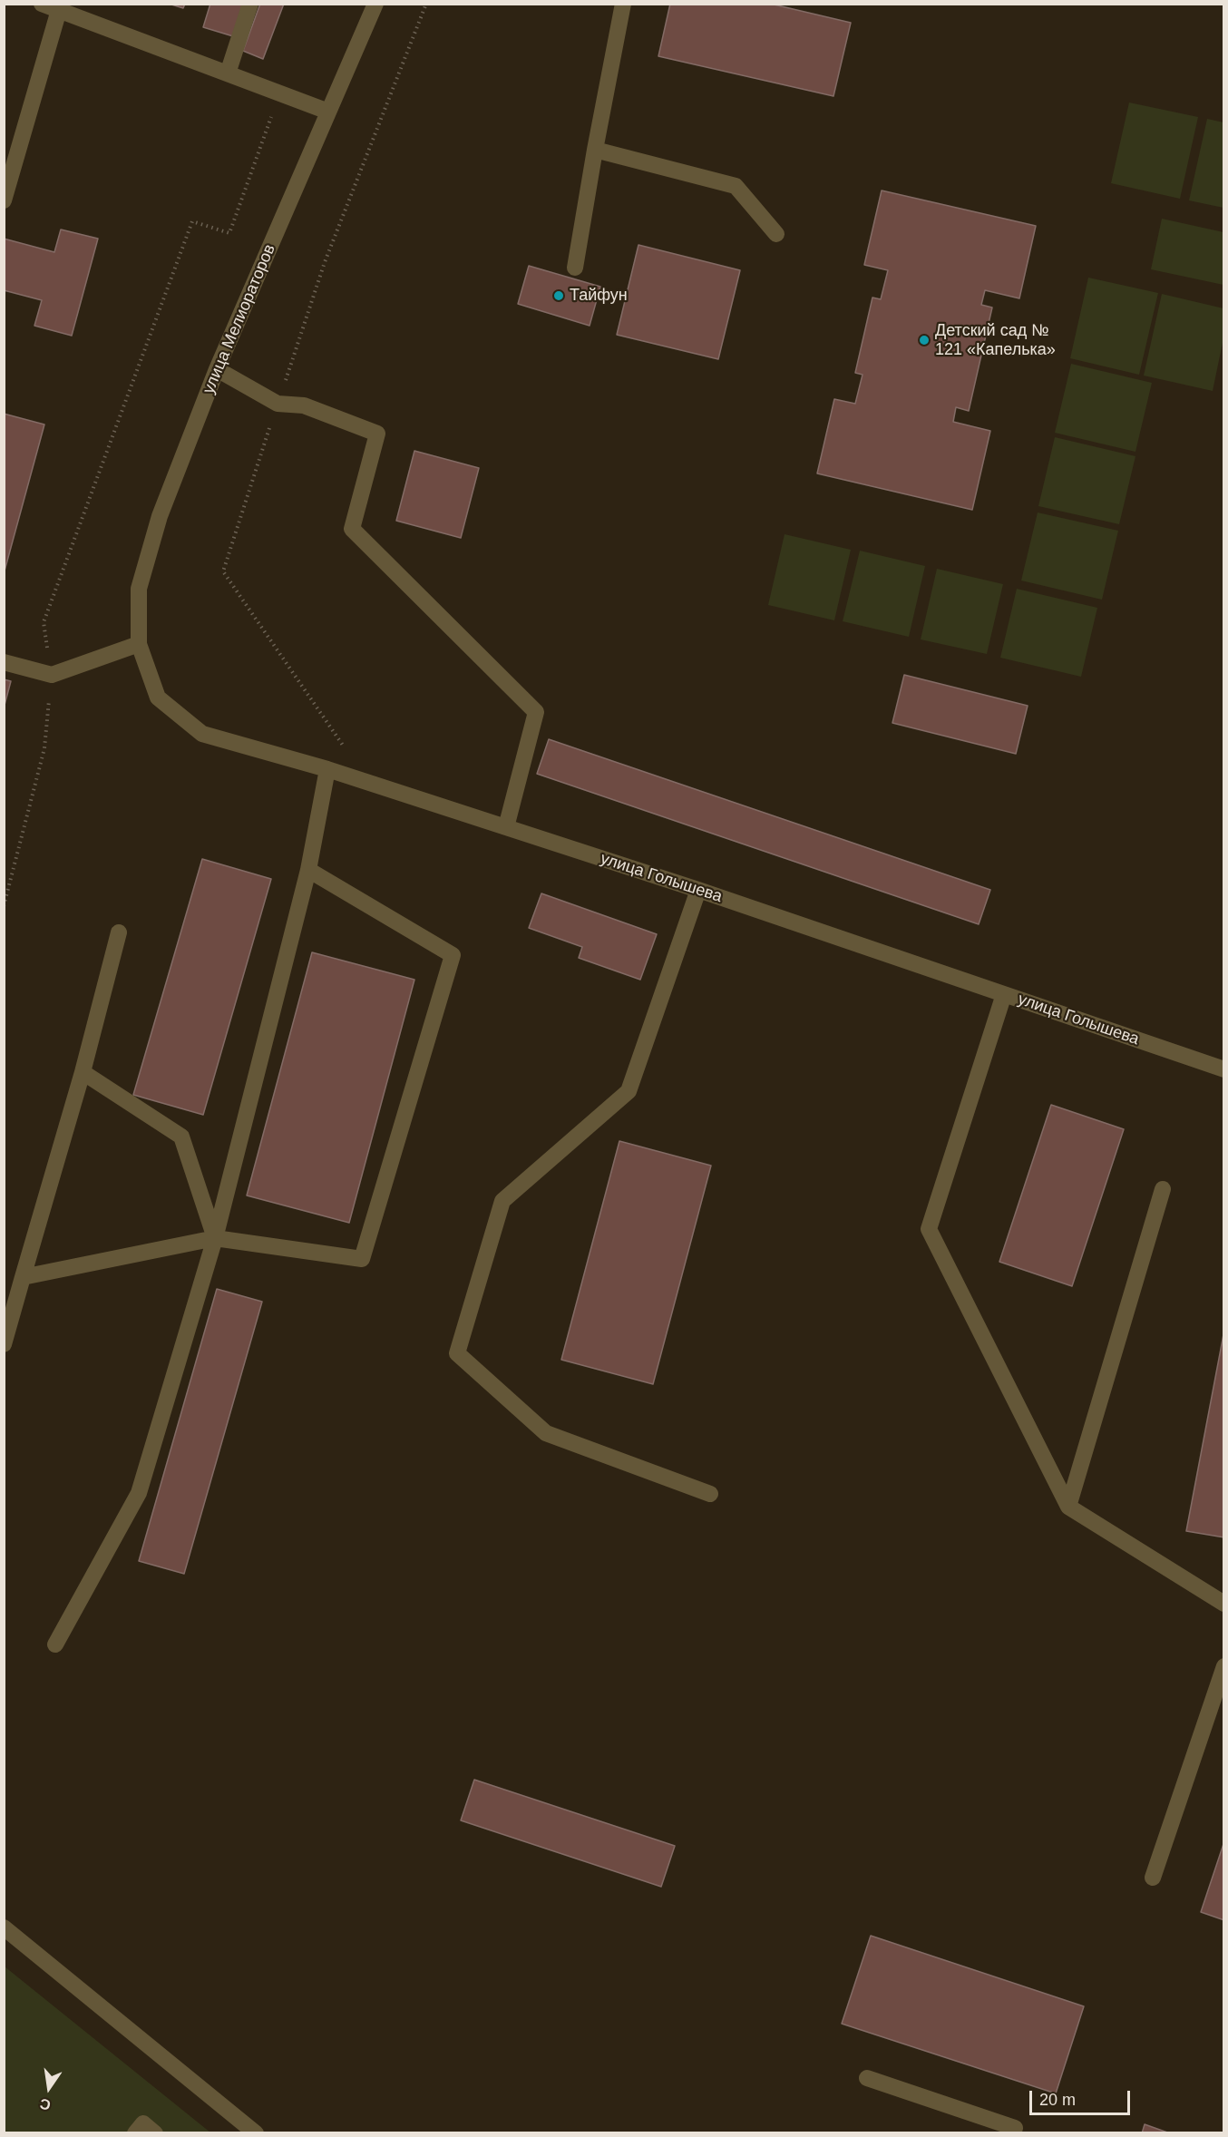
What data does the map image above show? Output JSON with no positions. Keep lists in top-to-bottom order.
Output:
{
  "streets": {
    "street": ["улица Мелиораторов", "улица Голышева"]
  },
  "crossings": [
    ["улица Мелиораторов", "улица Голышева"]
  ],
  "places": ["Тайфун", "Детский сад № 121 «Капелька»"],
  "scale_bar": "20 m",
  "north": "bottom"
}
